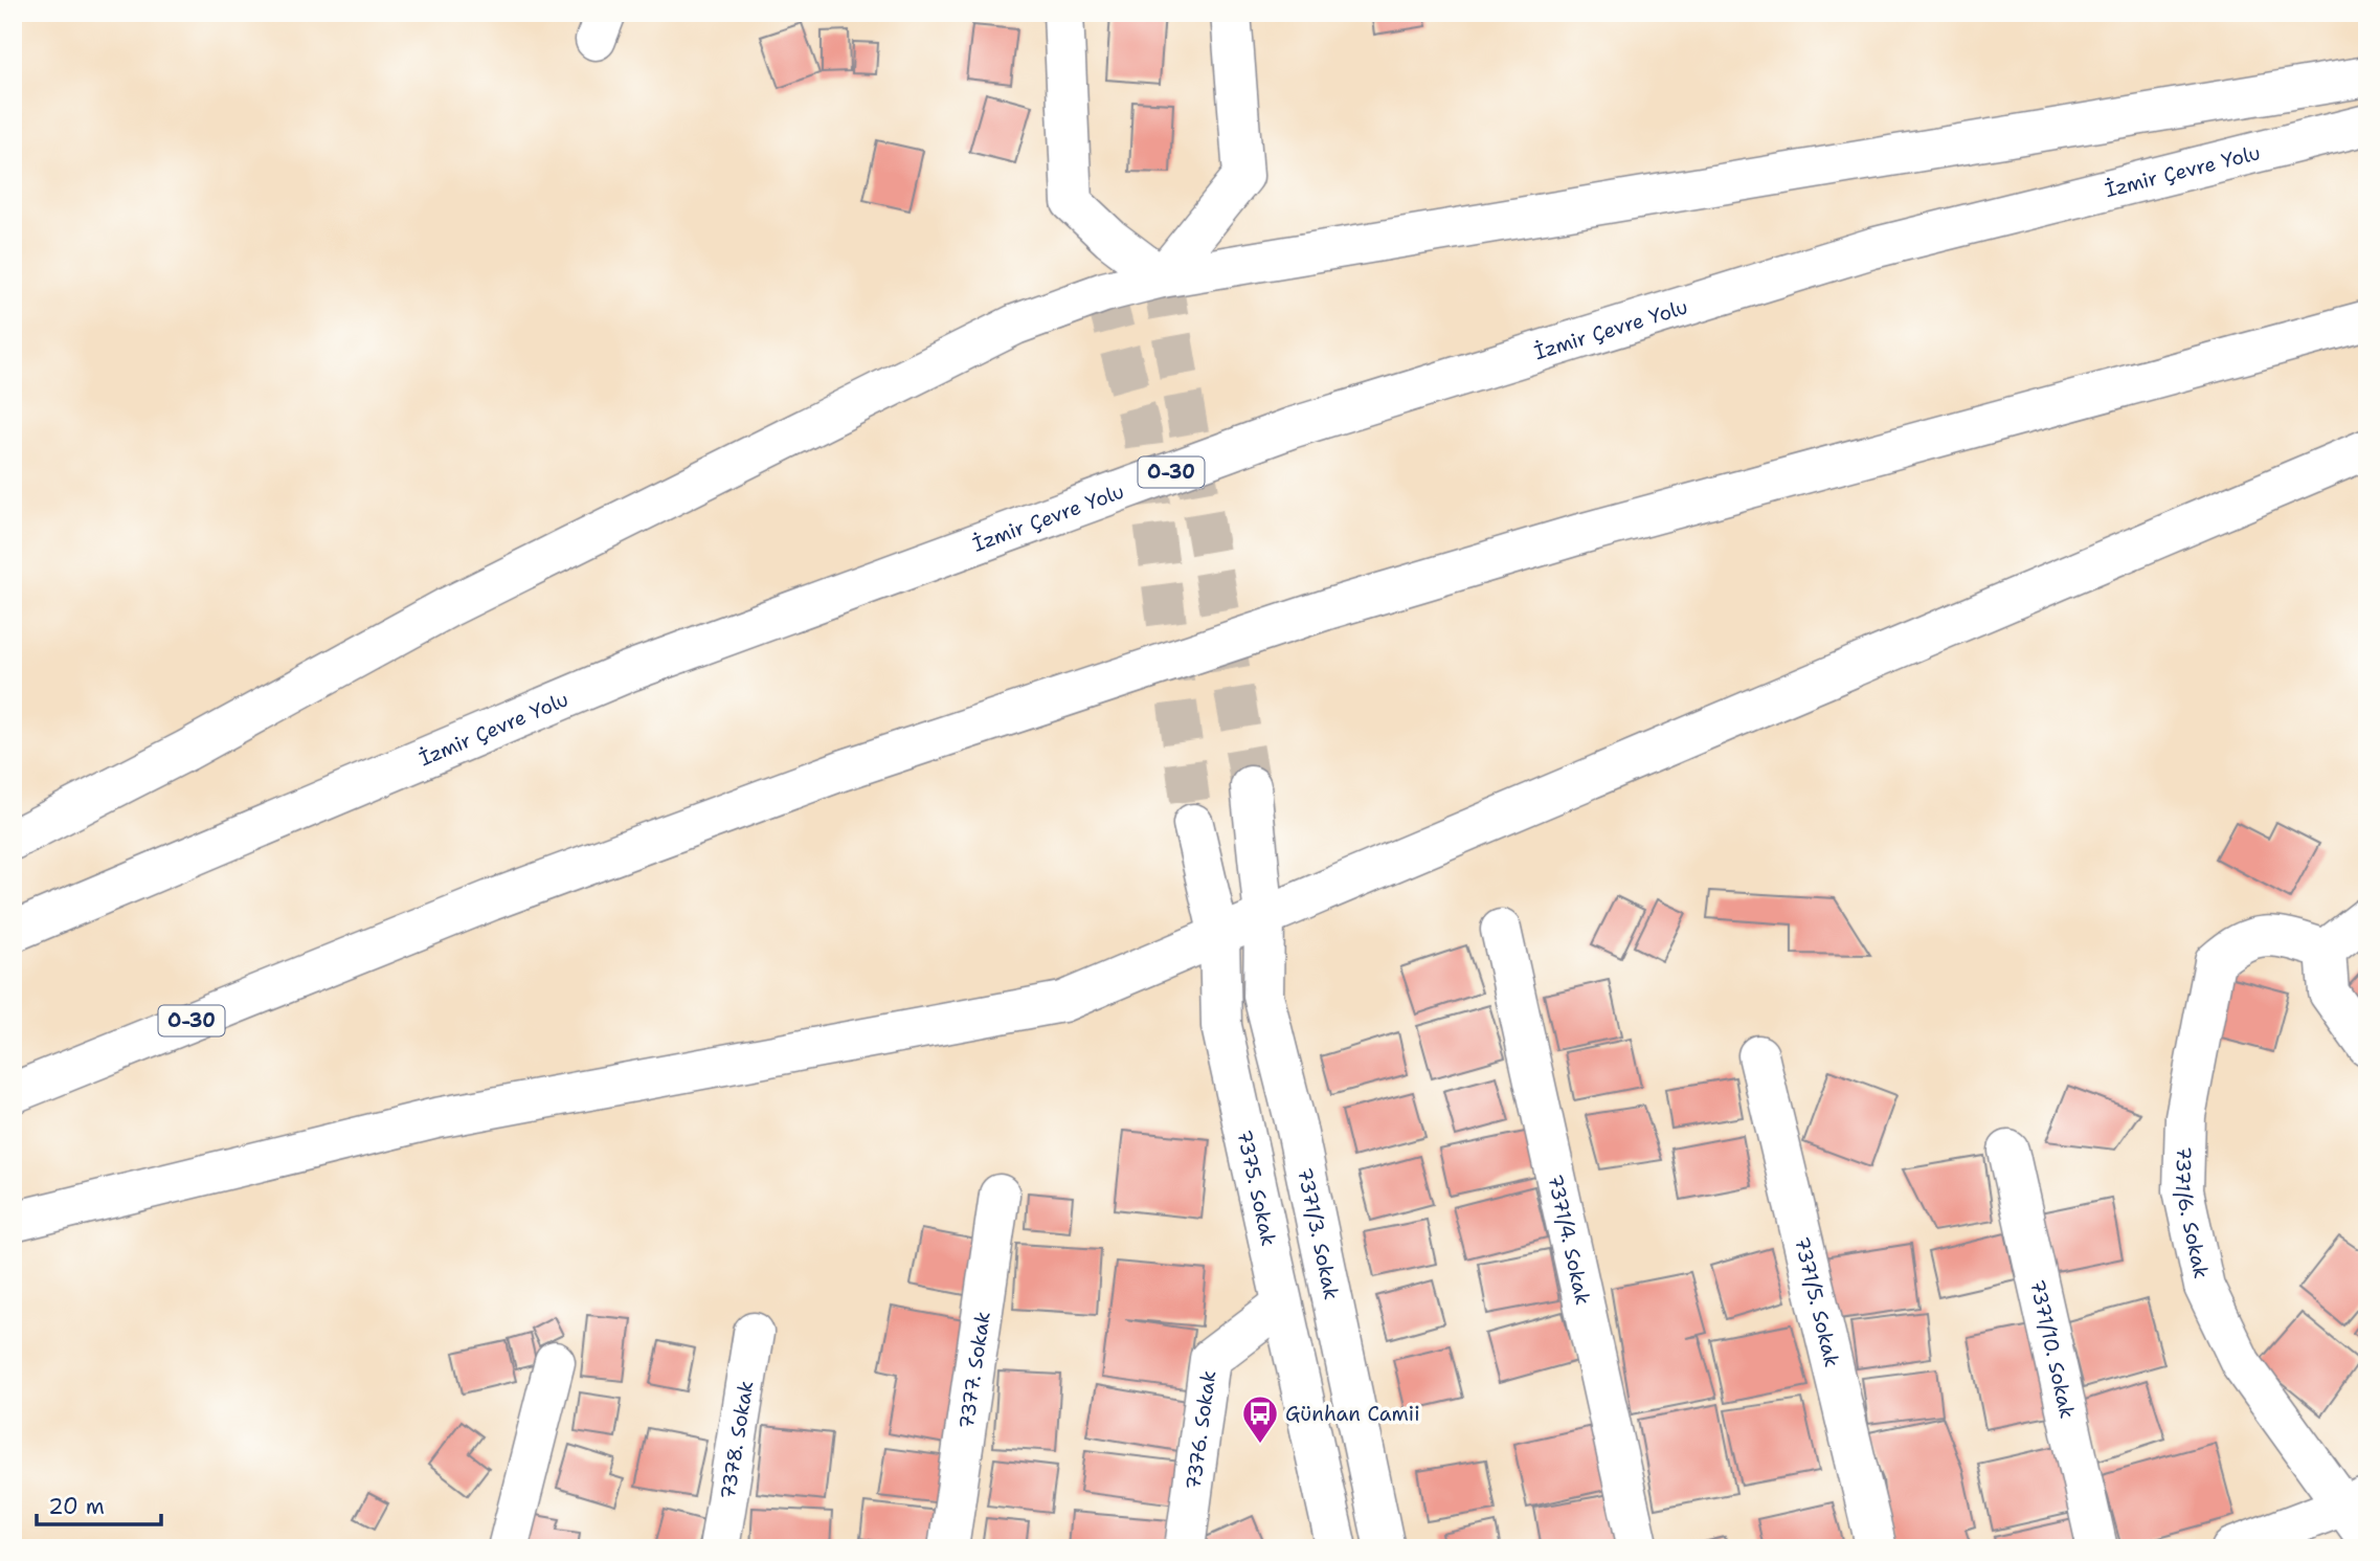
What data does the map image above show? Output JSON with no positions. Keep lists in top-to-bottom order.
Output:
{
  "streets": {
    "main road": [
      "İzmir Çevre Yolu",
      "O-30",
      "7375. Sokak",
      "7371/6. Sokak",
      "7371/3. Sokak",
      "7371/4. Sokak",
      "7371/5. Sokak",
      "7371/10. Sokak",
      "7377. Sokak",
      "7376. Sokak",
      "7378. Sokak"
    ]
  },
  "crossings": [
    ["7375. Sokak", "7376. Sokak"]
  ],
  "places": {
    "bus stop": ["Günhan Camii"]
  },
  "scale_bar": "20 m"
}
